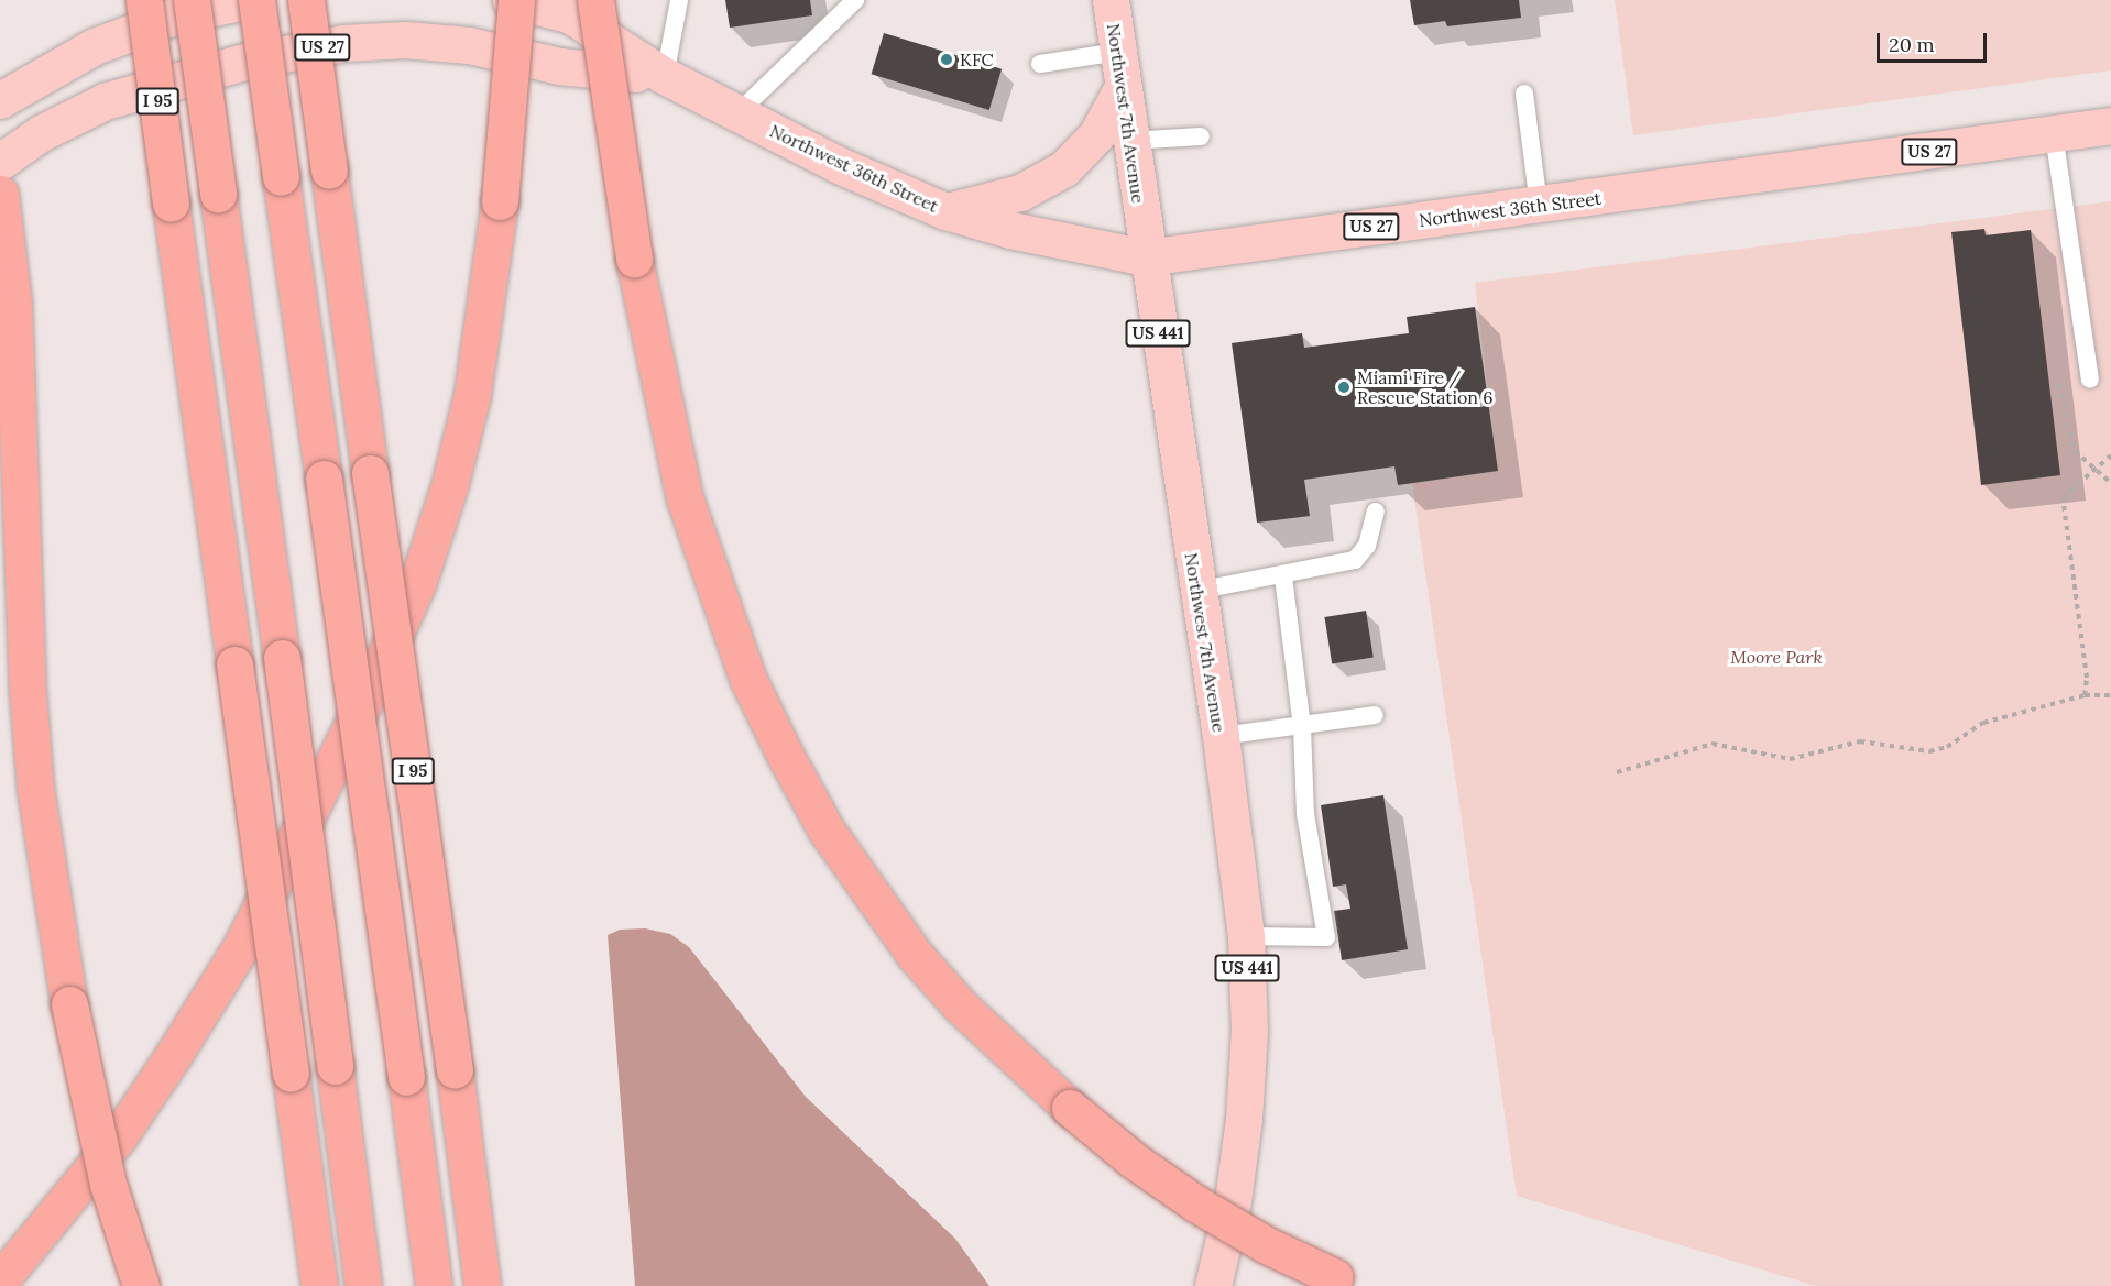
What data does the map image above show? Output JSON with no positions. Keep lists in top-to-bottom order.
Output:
{
  "streets": {
    "highway": ["I 95"],
    "main road": [
      "US 27",
      "Northwest 7th Avenue",
      "Northwest 36th Street",
      "US 441"
    ]
  },
  "crossings": [
    ["Northwest 7th Avenue", "Northwest 36th Street"]
  ],
  "parks": ["Moore Park"],
  "places": ["KFC", "Miami Fire / Rescue Station 6"],
  "scale_bar": "20 m"
}
